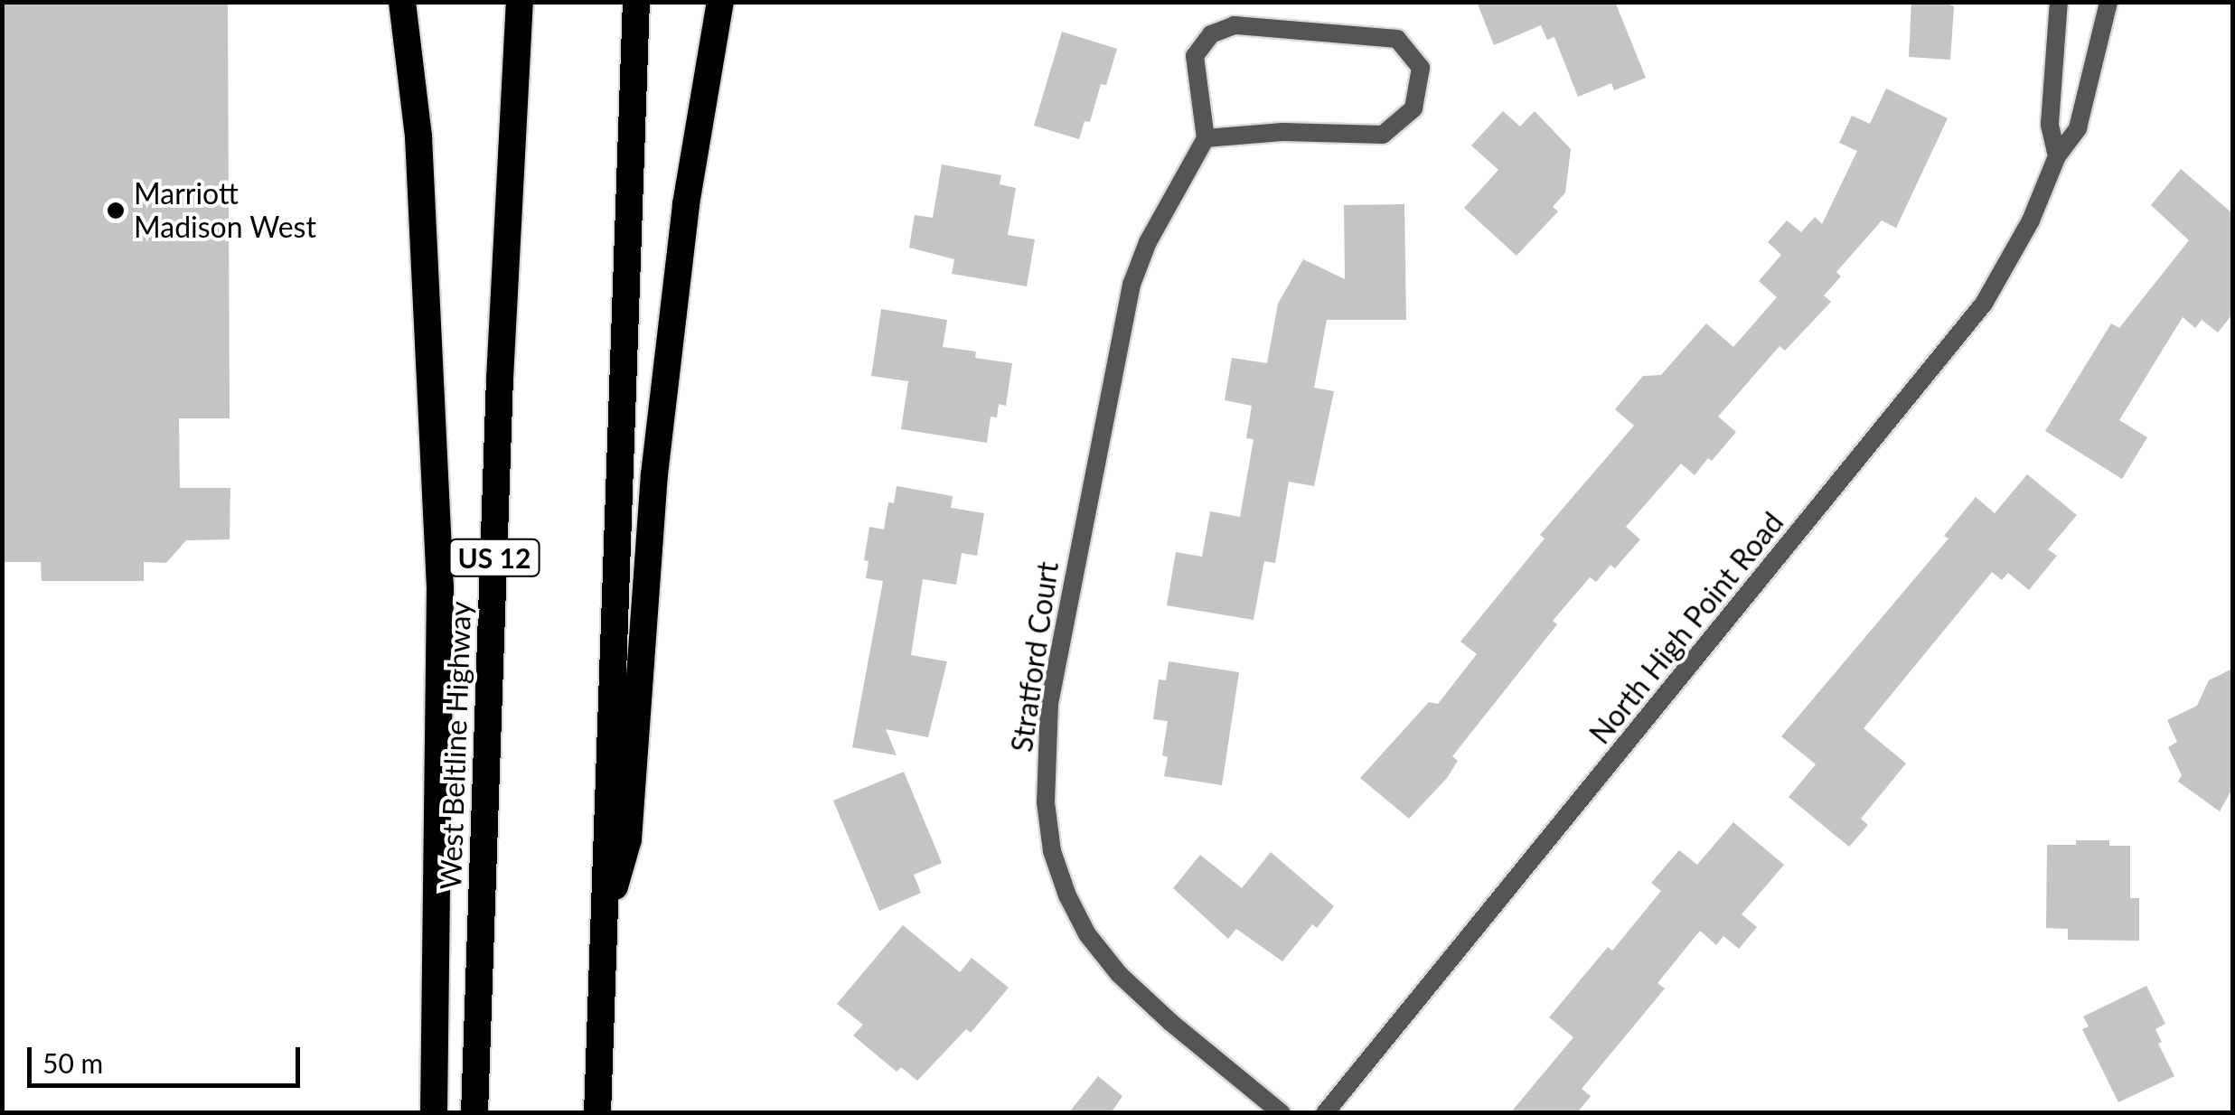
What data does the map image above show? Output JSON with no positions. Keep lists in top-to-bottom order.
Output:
{
  "streets": {
    "highway": ["US 12", "West Beltline Highway"],
    "street": ["North High Point Road", "Stratford Court"]
  },
  "places": ["Marriott Madison West"],
  "scale_bar": "50 m"
}
